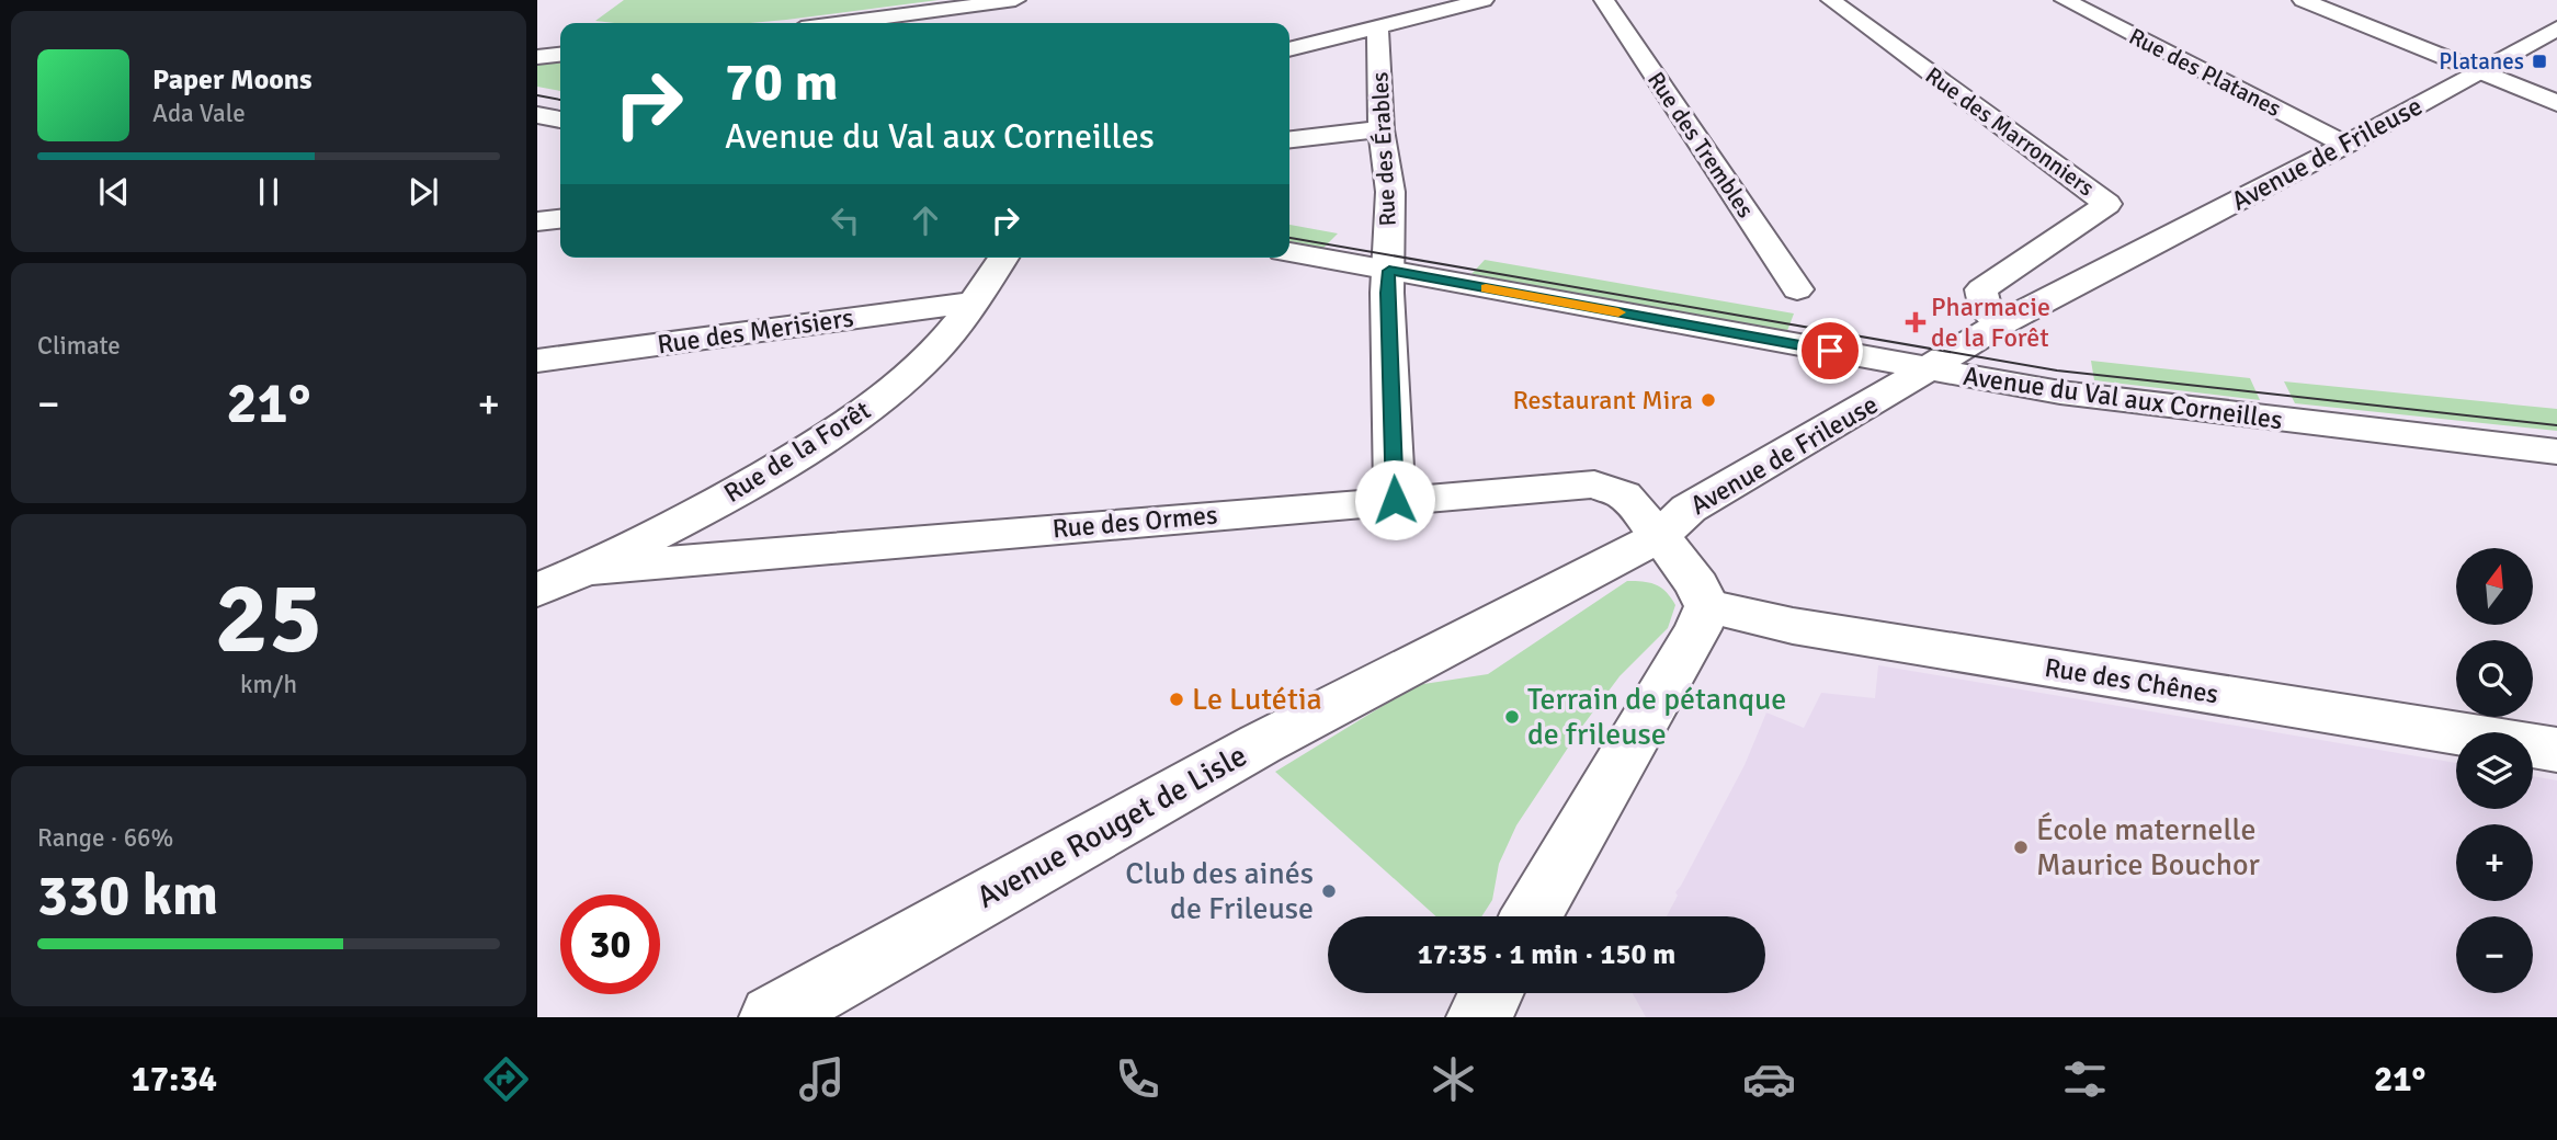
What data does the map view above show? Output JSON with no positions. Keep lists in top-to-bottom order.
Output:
{
  "streets": {
    "street": [
      "Rue des Platanes",
      "Rue des Marronniers",
      "Rue des Trembles",
      "Rue des Érables",
      "Avenue de Frileuse",
      "Rue des Merisiers",
      "Avenue du Val aux Corneilles",
      "Rue de la Forêt",
      "Rue des Ormes",
      "Rue des Chênes",
      "Avenue Rouget de Lisle"
    ]
  },
  "crossings": [
    ["Rue des Platanes", "Avenue de Frileuse"],
    ["Rue des Marronniers", "Avenue de Frileuse"],
    ["Rue des Érables", "Avenue du Val aux Corneilles"],
    ["Rue des Érables", "Rue des Ormes"],
    ["Avenue de Frileuse", "Avenue du Val aux Corneilles"],
    ["Avenue de Frileuse", "Rue des Ormes"],
    ["Avenue de Frileuse", "Avenue Rouget de Lisle"],
    ["Rue des Merisiers", "Rue de la Forêt"],
    ["Rue de la Forêt", "Rue des Ormes"],
    ["Rue des Ormes", "Avenue Rouget de Lisle"]
  ],
  "places": {
    "transit": ["Platanes"],
    "health": ["Pharmacie de la Forêt"],
    "other": [
      "Restaurant Mira",
      "Le Lutétia",
      "Terrain de pétanque de frileuse",
      "École maternelle Maurice Bouchor",
      "Club des ainés de Frileuse"
    ]
  },
  "north": "top",
  "page": {
    "turn": ["70 m", "Avenue du Val aux Corneilles"],
    "song": ["Paper Moons", "Ada Vale"],
    "tile": [
      "Climate",
      ["25", "km/h"],
      ["Range · 66%", "330 km"]
    ],
    "heat": ["−", "21°", "+"],
    "map_buttons": ["+", "−"],
    "limit": "30",
    "trip": "17:35 · 1 min · 150 m",
    "tabs": ["17:34", "21°"]
  }
}
